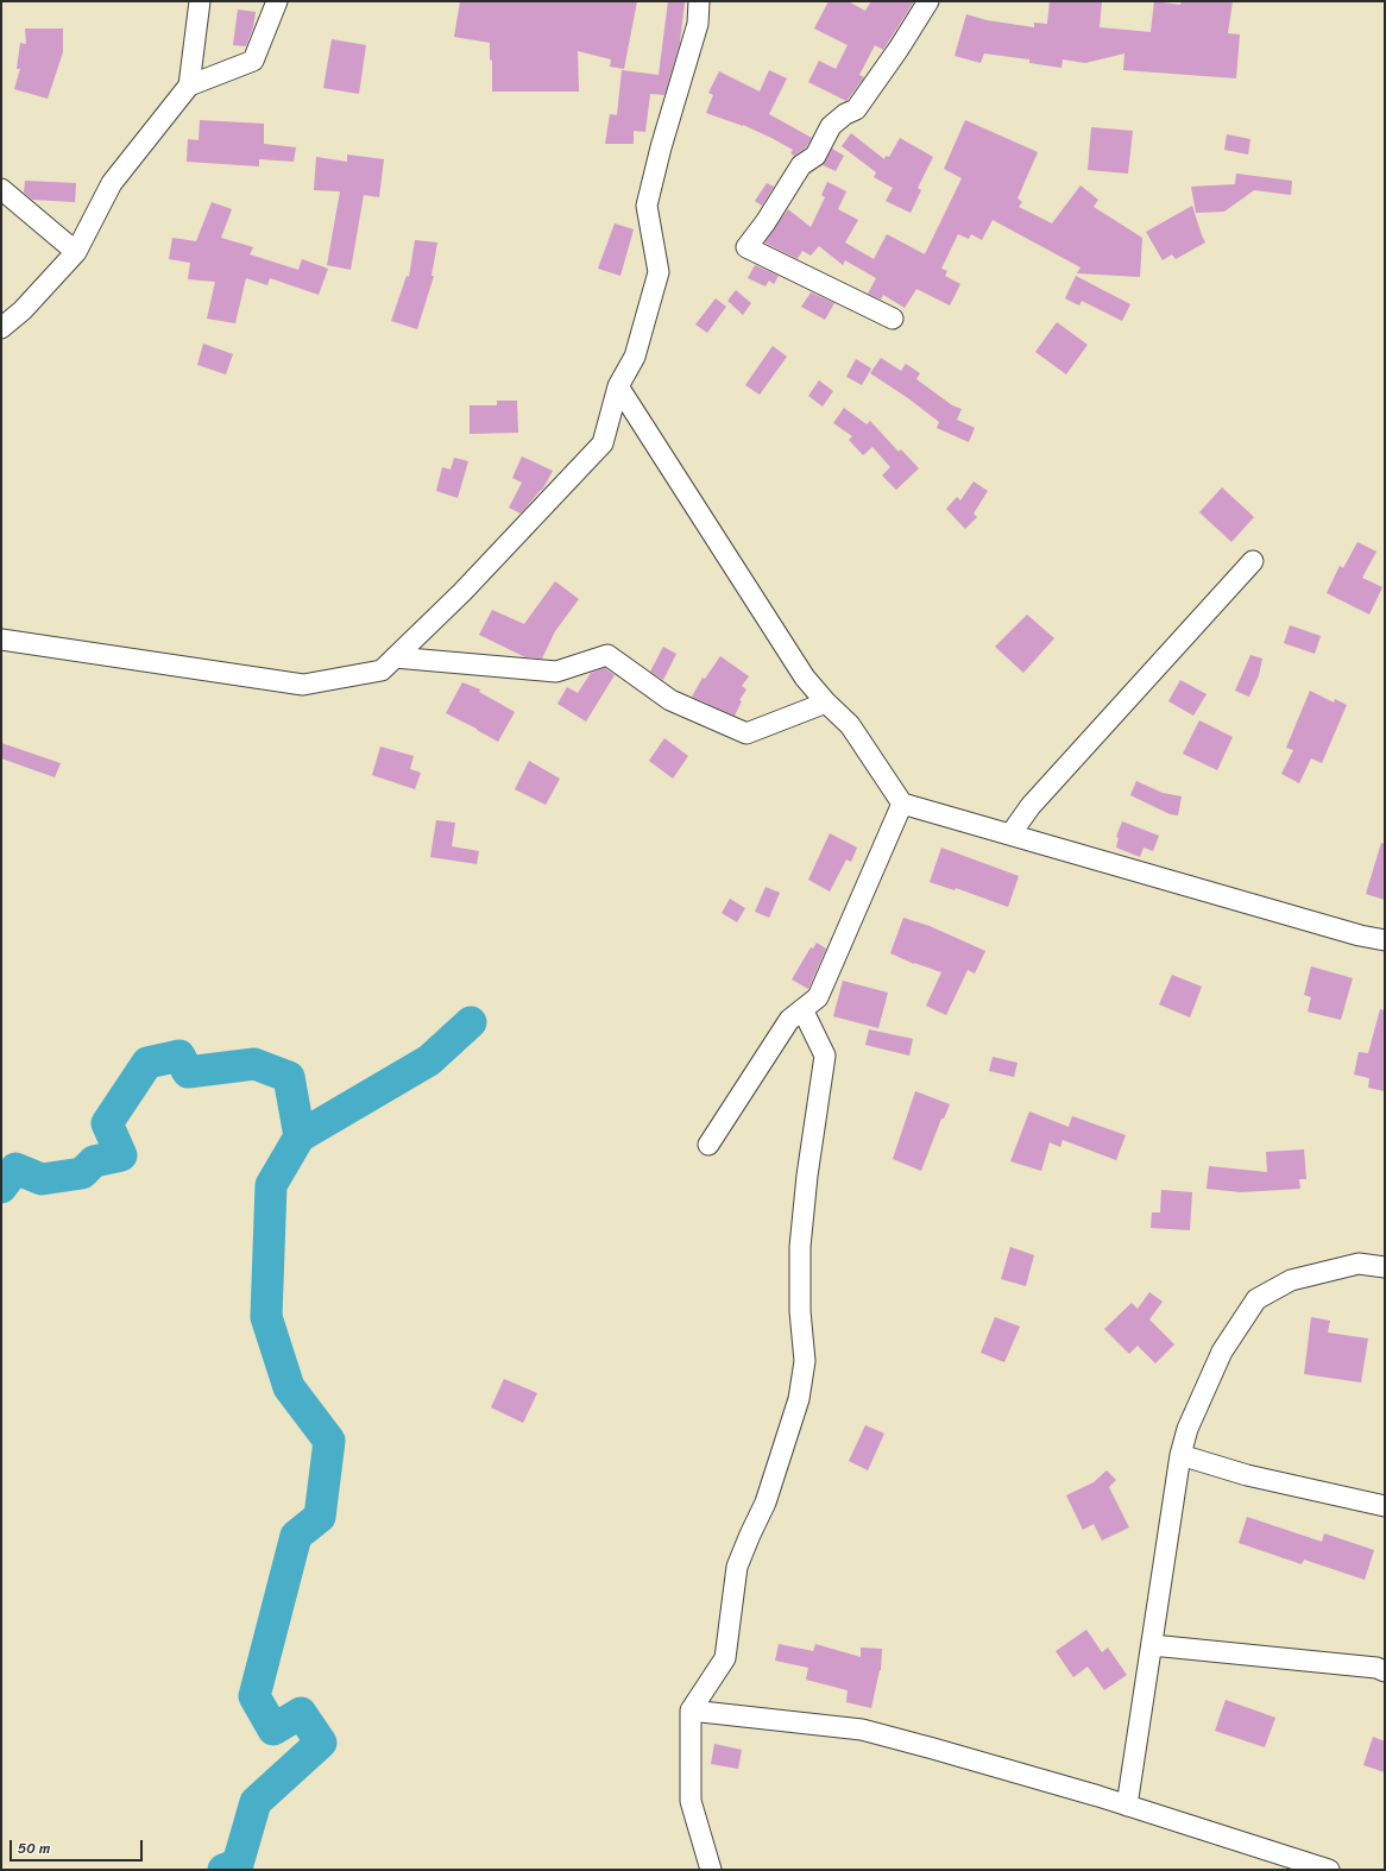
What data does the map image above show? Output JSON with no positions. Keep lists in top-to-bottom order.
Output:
{
  "scale_bar": "50 m"
}
